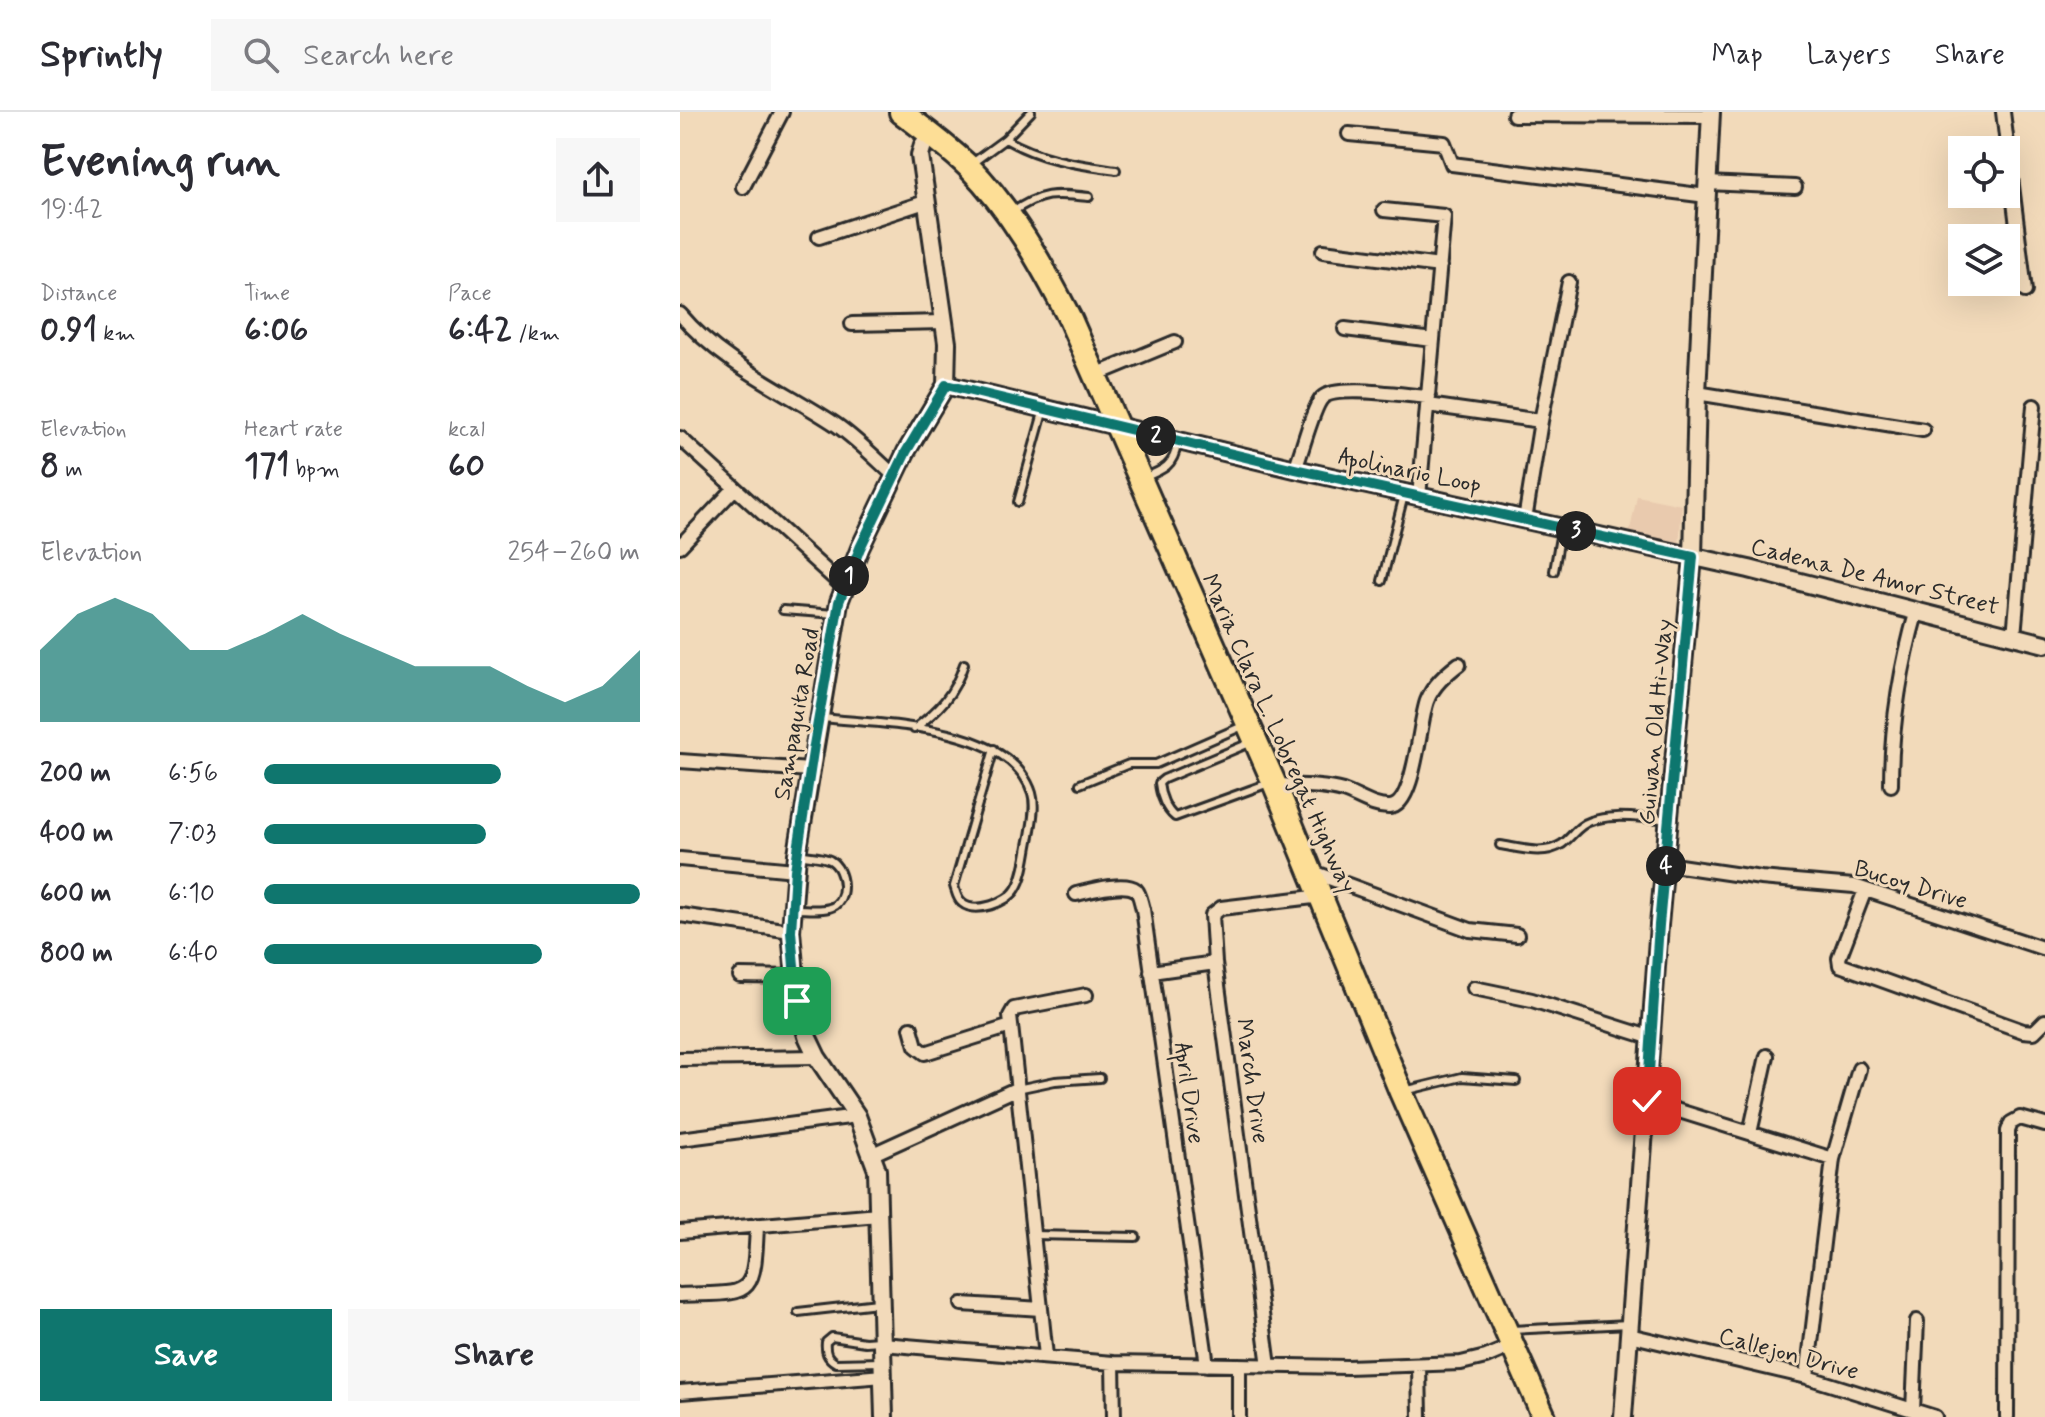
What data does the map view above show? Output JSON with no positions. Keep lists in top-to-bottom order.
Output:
{
  "streets": {
    "highway": ["Maria Clara L. Lobregat Highway"],
    "street": [
      "Apolinario Loop",
      "Cadena De Amor Street",
      "Sampaguita Road",
      "Guiwan Old Hi-Way",
      "Bucoy Drive",
      "March Drive",
      "April Drive",
      "Callejon Drive"
    ]
  },
  "crossings": [
    ["Apolinario Loop", "Cadena De Amor Street"],
    ["Apolinario Loop", "Guiwan Old Hi-Way"],
    ["Apolinario Loop", "Maria Clara L. Lobregat Highway"],
    ["Cadena De Amor Street", "Guiwan Old Hi-Way"],
    ["Guiwan Old Hi-Way", "Bucoy Drive"],
    ["Guiwan Old Hi-Way", "Callejon Drive"],
    ["Maria Clara L. Lobregat Highway", "March Drive"]
  ],
  "page": {
    "header": "Sprintly",
    "search": "Search here",
    "nav": ["Map", "Layers", "Share"],
    "heading": ["Evening run", "19:42"],
    "stats": [
      ["Distance", "0.91 km"],
      ["Time", "6:06"],
      ["Pace", "6:42 /km"],
      ["Elevation", "8 m"],
      ["Heart rate", "171 bpm"],
      ["kcal", "60"]
    ],
    "pins": [
      "2",
      "3",
      "1",
      "4"
    ],
    "chart": ["Elevation", "254–260 m"],
    "list": [
      {
        "name": "200 m",
        "note": "6:56"
      },
      {
        "name": "400 m",
        "note": "7:03"
      },
      {
        "name": "600 m",
        "note": "6:10"
      },
      {
        "name": "800 m",
        "note": "6:40"
      }
    ],
    "buttons": ["Save", "Share"]
  }
}
